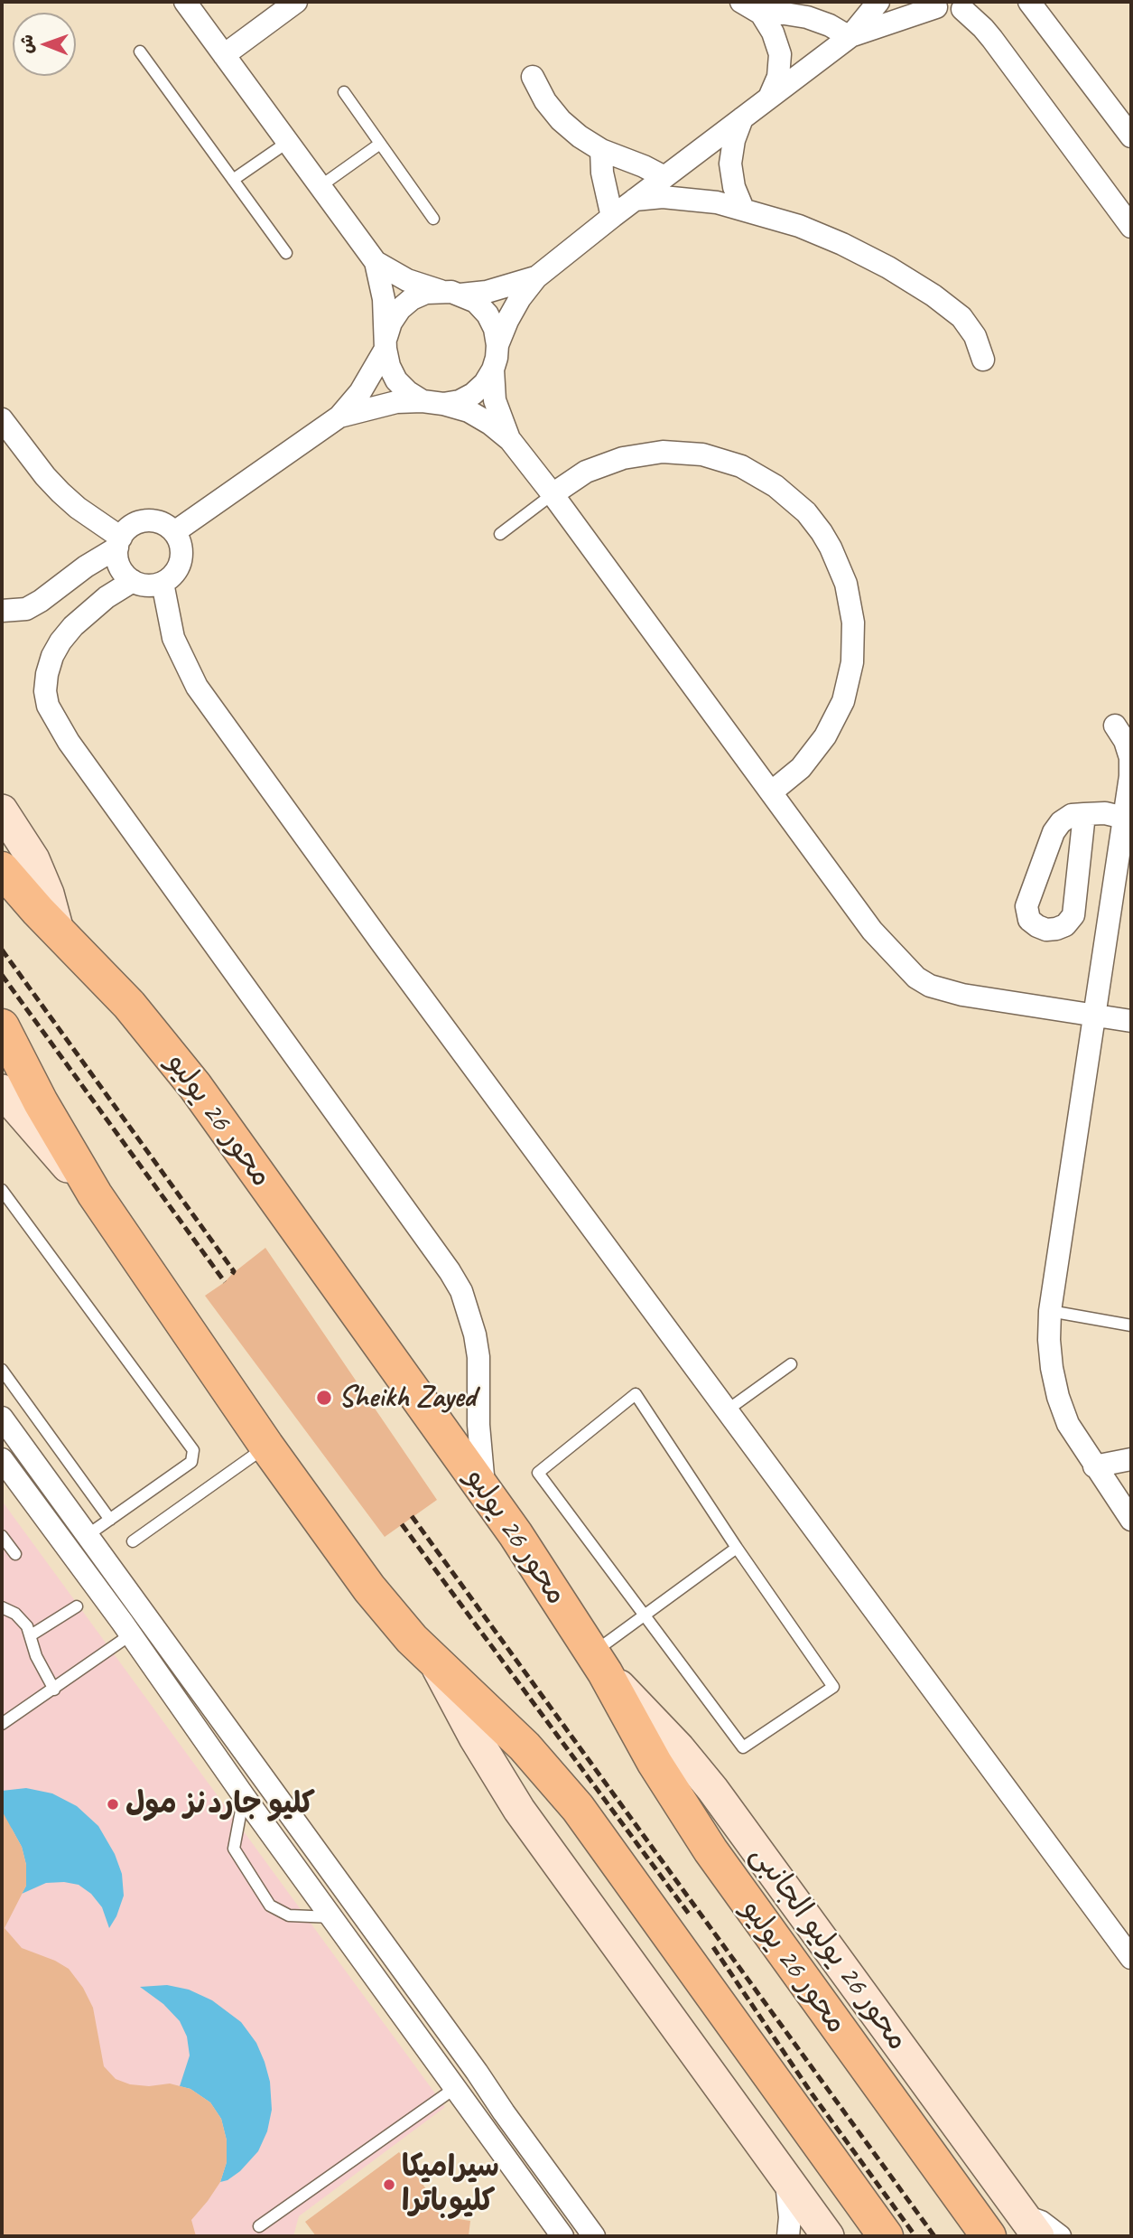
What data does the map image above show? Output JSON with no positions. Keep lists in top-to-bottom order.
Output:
{
  "streets": {
    "highway": ["محور 26 يوليو"],
    "main road": ["محور 26 يوليو الجانبى"]
  },
  "crossings": [
    ["محور 26 يوليو", "محور 26 يوليو الجانبى"]
  ],
  "places": ["Sheikh Zayed", "كليو جاردنز مول", "سيراميكا كليوباترا"],
  "north": "left"
}
